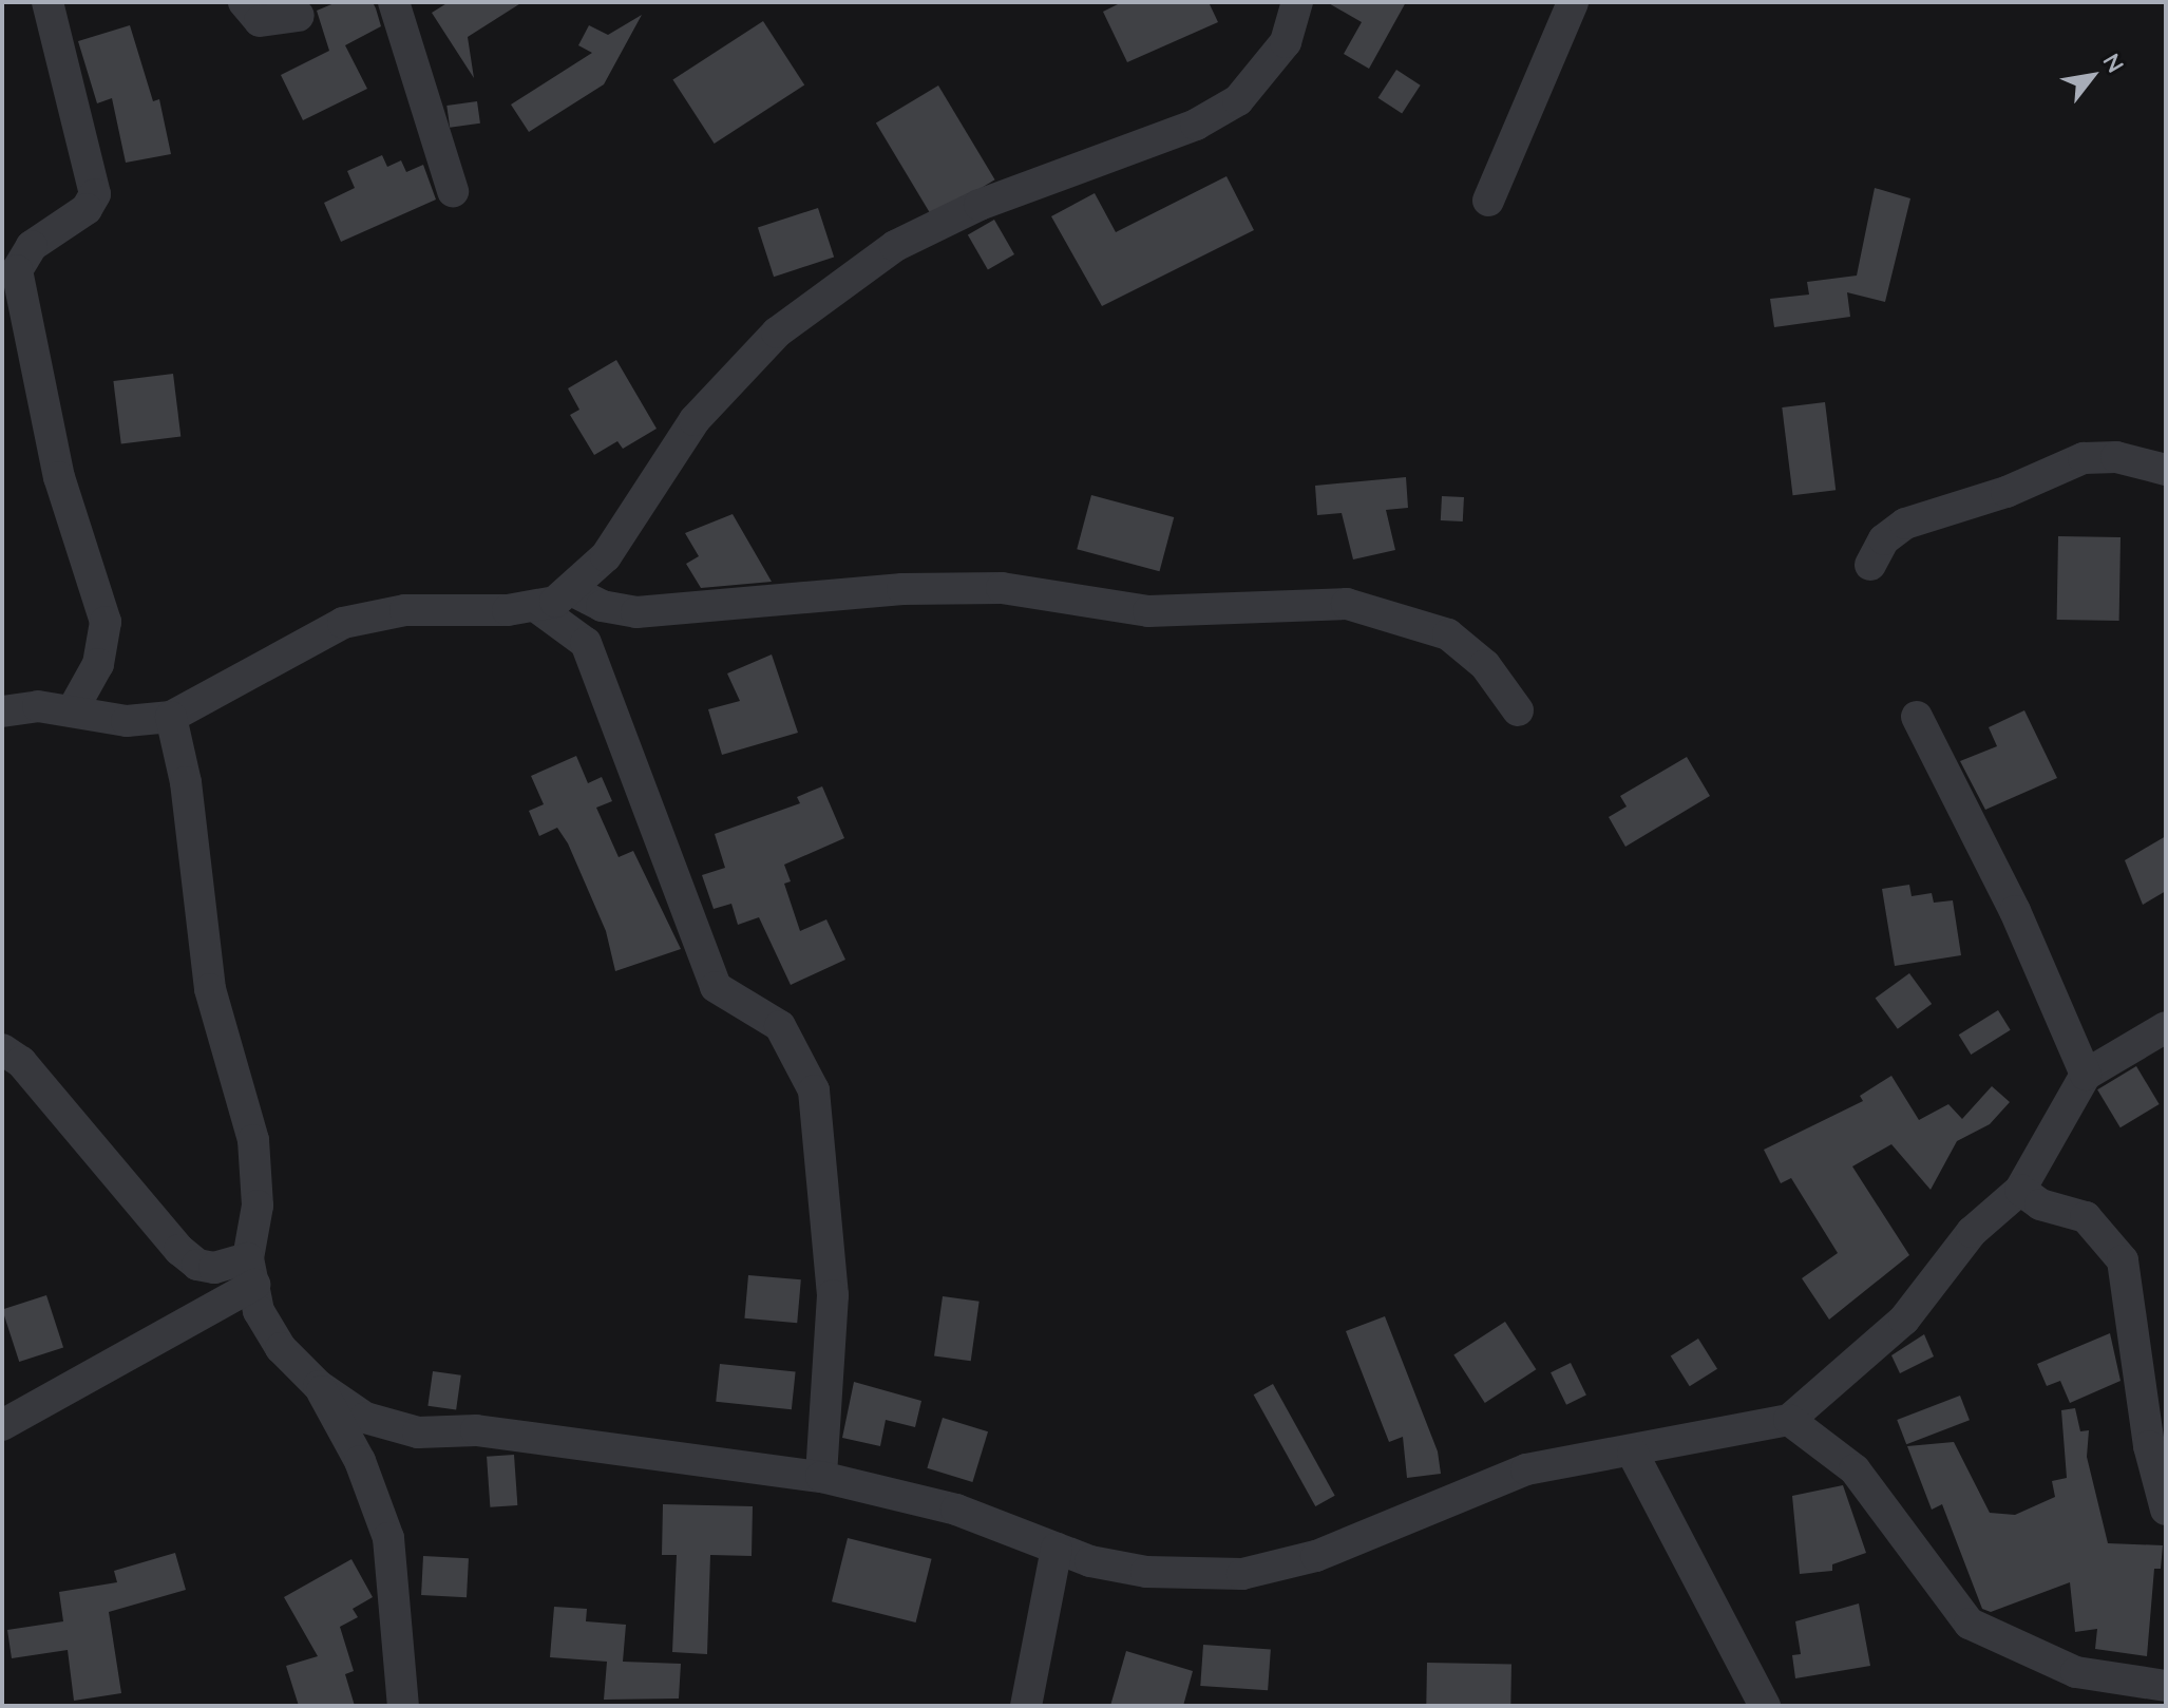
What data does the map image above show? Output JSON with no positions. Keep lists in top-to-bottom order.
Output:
{
  "north": "top right"
}
